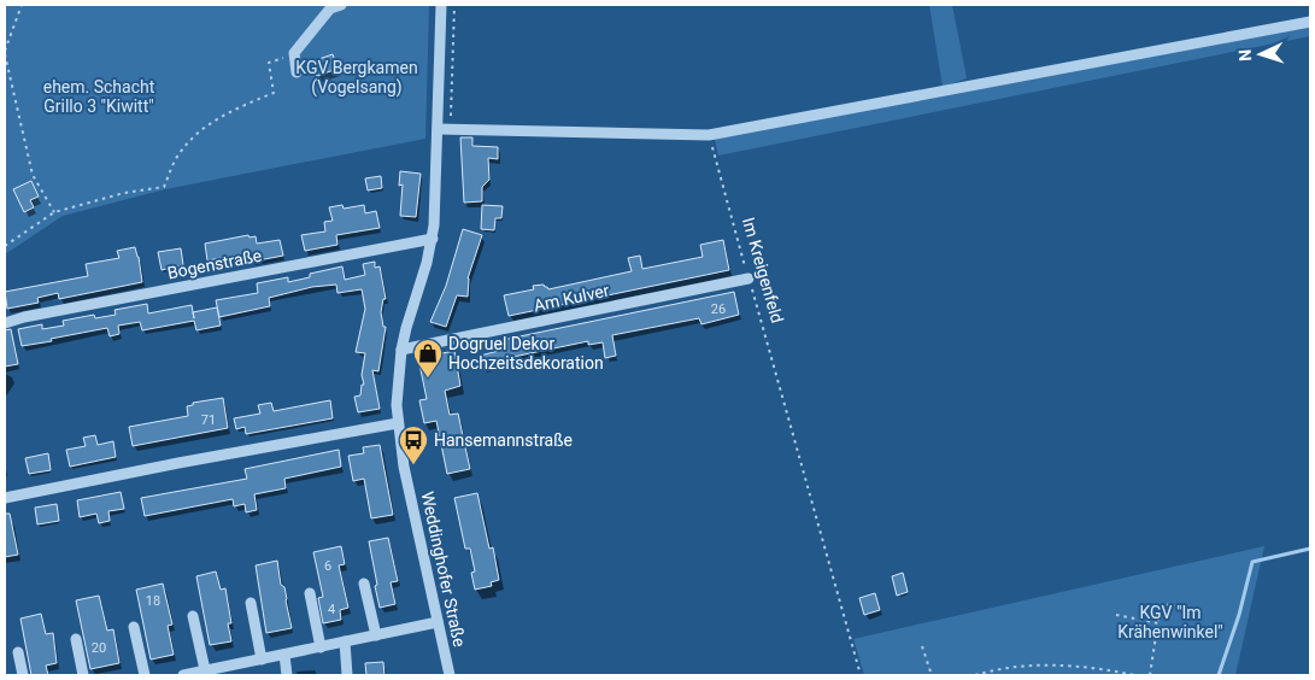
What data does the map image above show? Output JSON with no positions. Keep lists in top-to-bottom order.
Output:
{
  "streets": {
    "street": ["Bogenstraße", "Am Kulver", "Weddinghofer Straße"],
    "path": ["Im Kreigenfeld"]
  },
  "crossings": [
    ["Bogenstraße", "Weddinghofer Straße"],
    ["Im Kreigenfeld", "Am Kulver"],
    ["Am Kulver", "Weddinghofer Straße"]
  ],
  "parks": ["KGV Bergkamen (Vogelsang)", "ehem. Schacht Grillo 3 \"Kiwitt\"", "KGV \"Im Krähenwinkel\""],
  "places": {
    "shop": ["Dogruel Dekor Hochzeitsdekoration"],
    "bus stop": ["Hansemannstraße"]
  },
  "house_numbers": [
    "26",
    "71",
    "6",
    "18",
    "4",
    "20"
  ],
  "north": "left"
}
